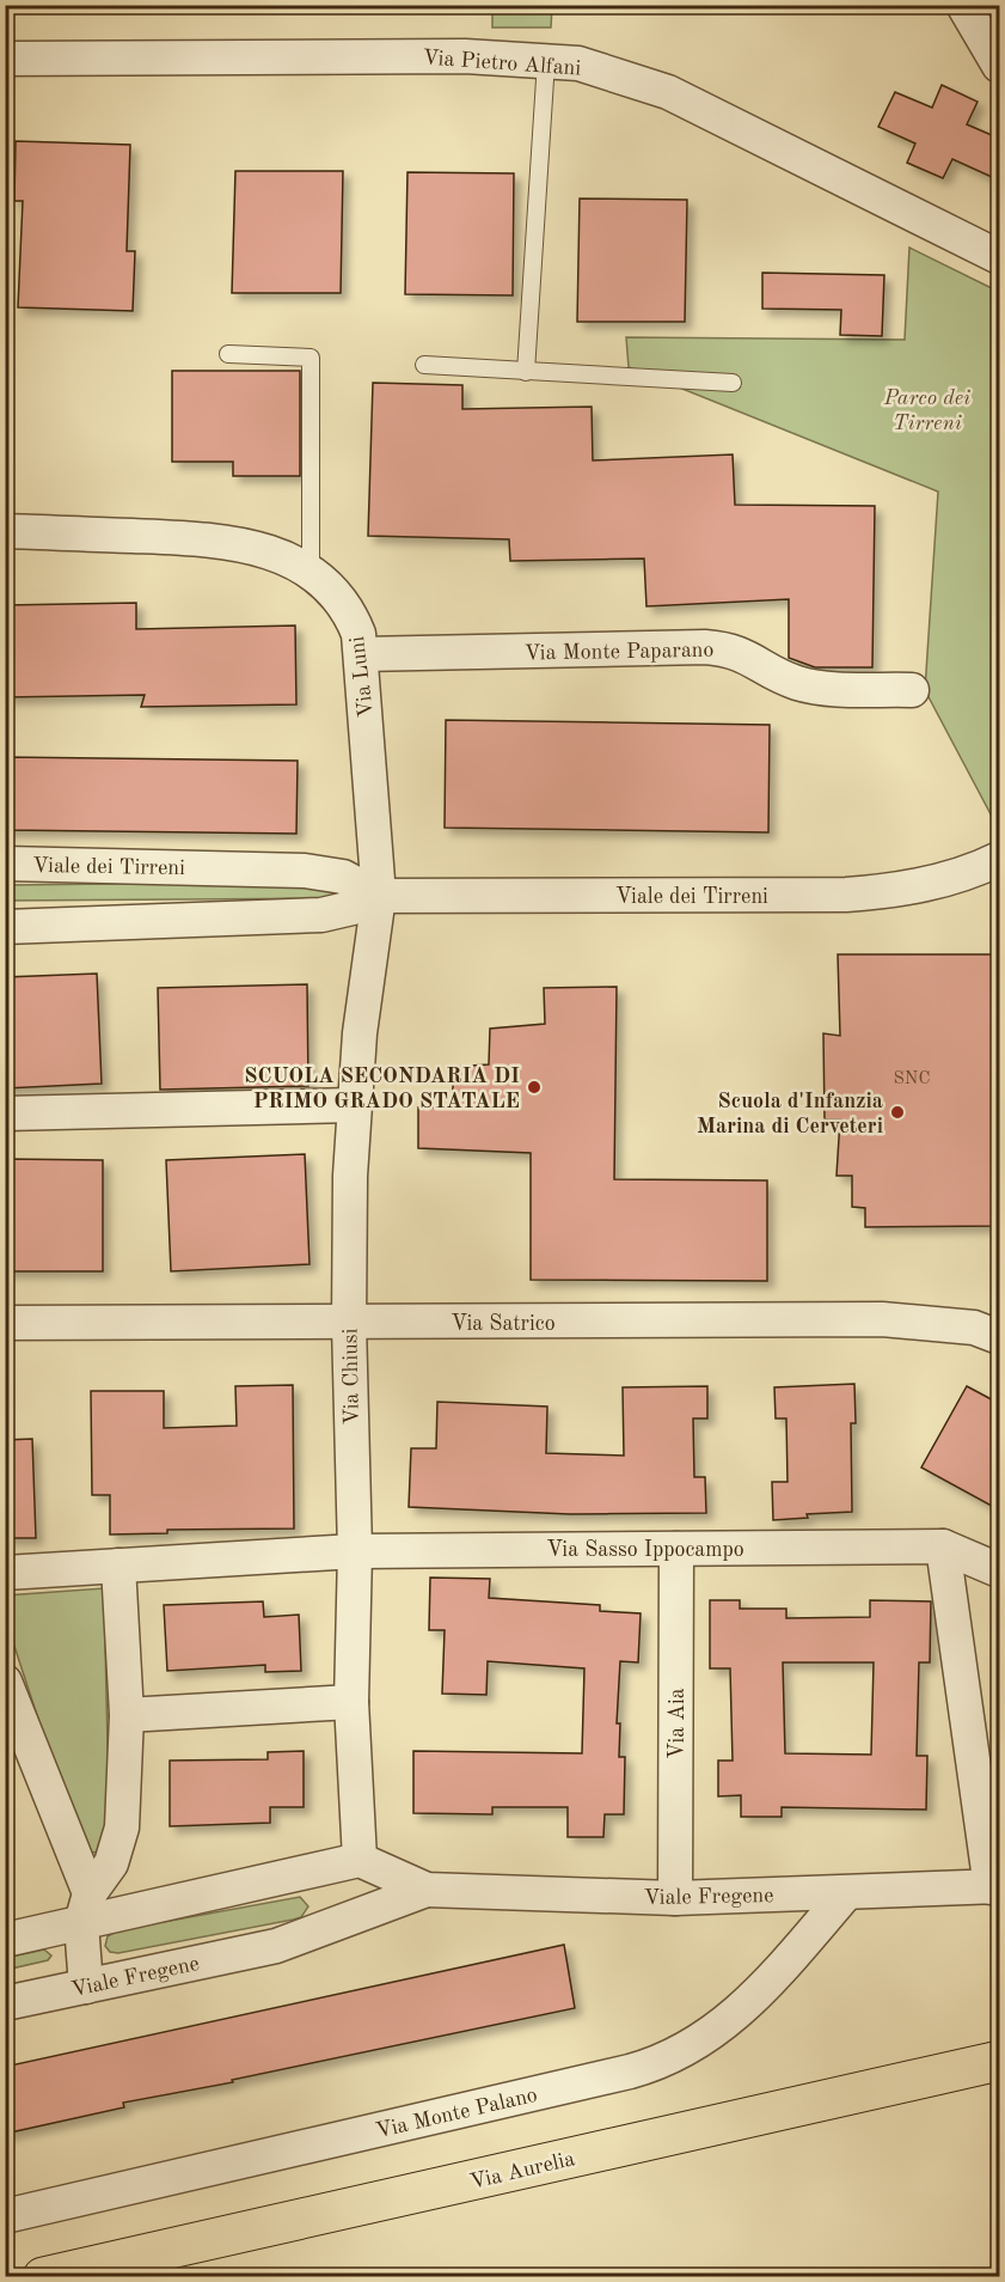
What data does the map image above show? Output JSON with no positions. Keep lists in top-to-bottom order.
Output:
{
  "streets": {
    "main road": ["Via Aurelia"],
    "street": [
      "Via Pietro Alfani",
      "Via Monte Paparano",
      "Via Luni",
      "Viale dei Tirreni",
      "Via Satrico",
      "Via Chiusi",
      "Via Sasso Ippocampo",
      "Via Aia",
      "Viale Fregene",
      "Via Monte Palano"
    ]
  },
  "crossings": [
    ["Via Monte Paparano", "Via Luni"],
    ["Via Luni", "Viale dei Tirreni"],
    ["Via Luni", "Via Chiusi"],
    ["Viale dei Tirreni", "Via Chiusi"],
    ["Via Satrico", "Via Chiusi"],
    ["Via Chiusi", "Via Sasso Ippocampo"],
    ["Via Chiusi", "Viale Fregene"],
    ["Via Sasso Ippocampo", "Via Aia"],
    ["Via Aia", "Viale Fregene"],
    ["Viale Fregene", "Via Monte Palano"]
  ],
  "parks": ["Parco dei Tirreni"],
  "places": ["SCUOLA SECONDARIA DI PRIMO GRADO STATALE", "Scuola d'Infanzia Marina di Cerveteri"],
  "house_numbers": ["SNC"]
}
